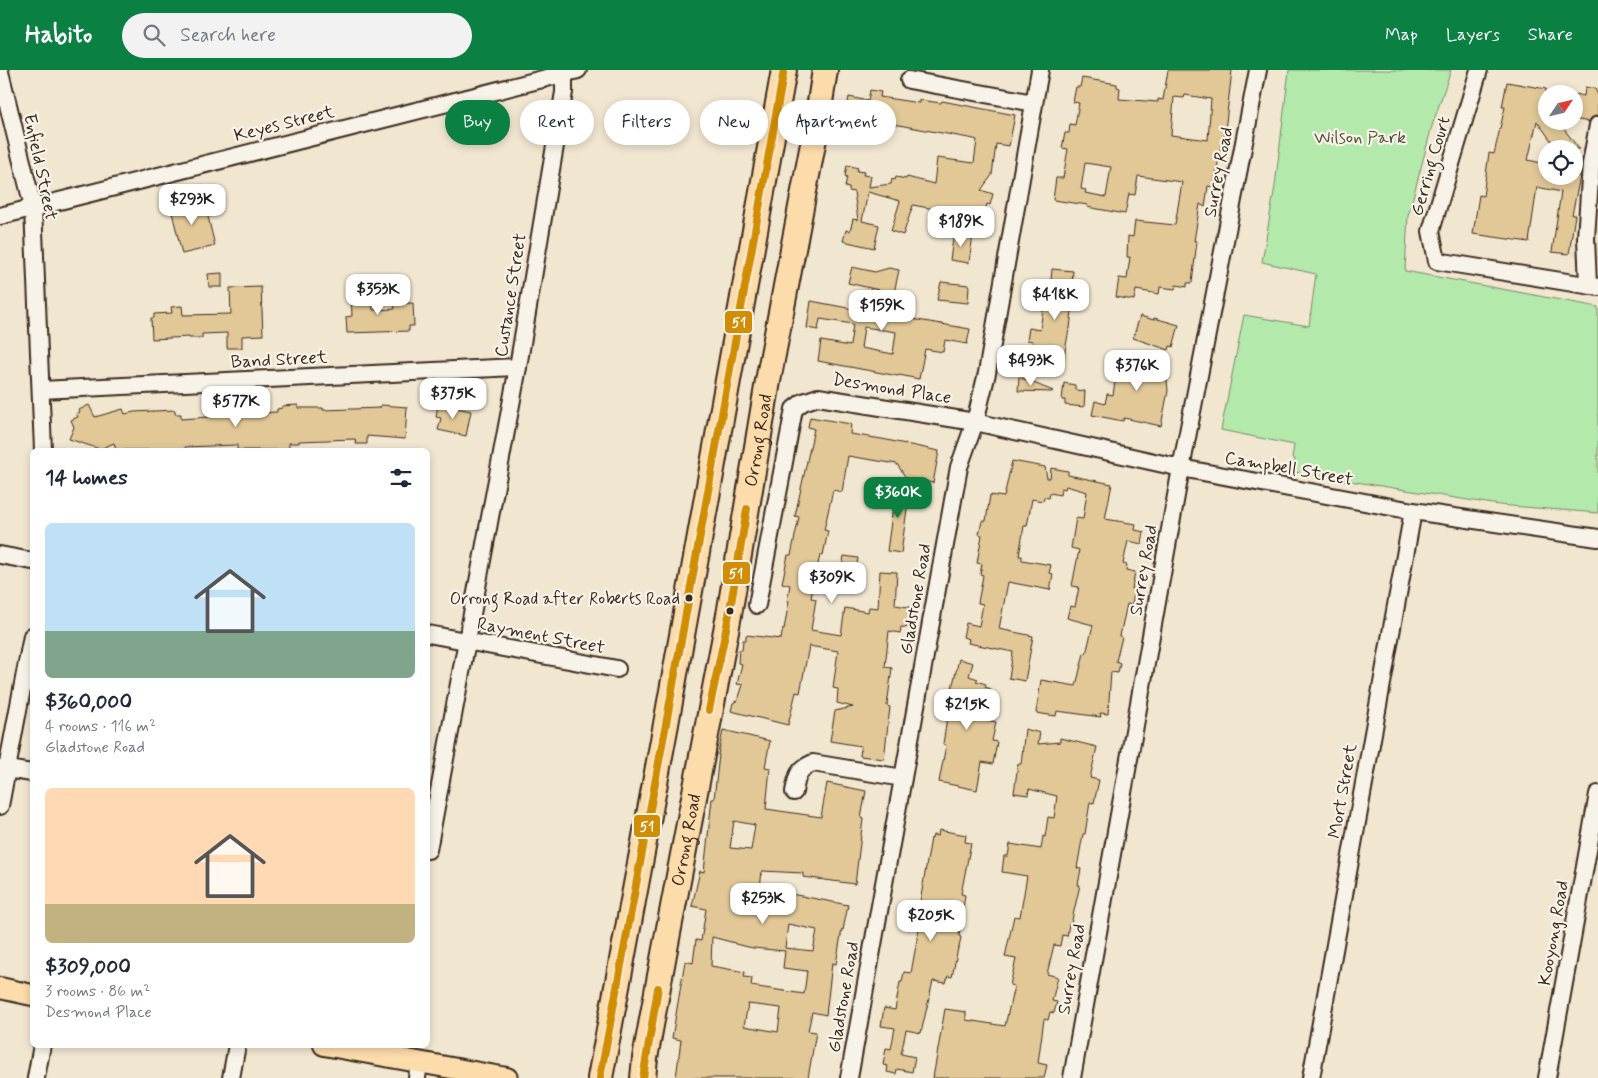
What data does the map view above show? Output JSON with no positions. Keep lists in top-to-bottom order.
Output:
{
  "streets": {
    "highway": ["Orrong Road"],
    "street": [
      "Keyes Street",
      "Gerring Court",
      "Enfield Street",
      "Surrey Road",
      "Custance Street",
      "Band Street",
      "Desmond Place",
      "Campbell Street",
      "Gladstone Road",
      "Rayment Street",
      "Mort Street",
      "Kooyong Road"
    ]
  },
  "crossings": [
    ["Keyes Street", "Enfield Street"],
    ["Keyes Street", "Custance Street"],
    ["Enfield Street", "Band Street"],
    ["Surrey Road", "Campbell Street"],
    ["Custance Street", "Band Street"],
    ["Custance Street", "Rayment Street"],
    ["Desmond Place", "Campbell Street"],
    ["Desmond Place", "Gladstone Road"],
    ["Campbell Street", "Gladstone Road"],
    ["Campbell Street", "Mort Street"]
  ],
  "parks": ["Wilson Park"],
  "places": ["Orrong Road after Roberts Road"],
  "lines": ["transit line 51"],
  "north": "top right",
  "page": {
    "header": "Habito",
    "search": "Search here",
    "nav": ["Map", "Layers", "Share"],
    "chip": [
      "Buy",
      "Rent",
      "Filters",
      "New",
      "Apartment"
    ],
    "price": [
      "$293K",
      "$189K",
      "$353K",
      "$418K",
      "$159K",
      "$493K",
      "$376K",
      "$375K",
      "$577K",
      "$360K",
      "$309K",
      "$215K",
      "$253K",
      "$205K"
    ],
    "heading": "14 homes",
    "list": [
      {
        "name": "$360,000",
        "note": "4 rooms · 116 m² · Gladstone Road"
      },
      {
        "name": "$309,000",
        "note": "3 rooms · 86 m² · Desmond Place"
      }
    ]
  }
}
